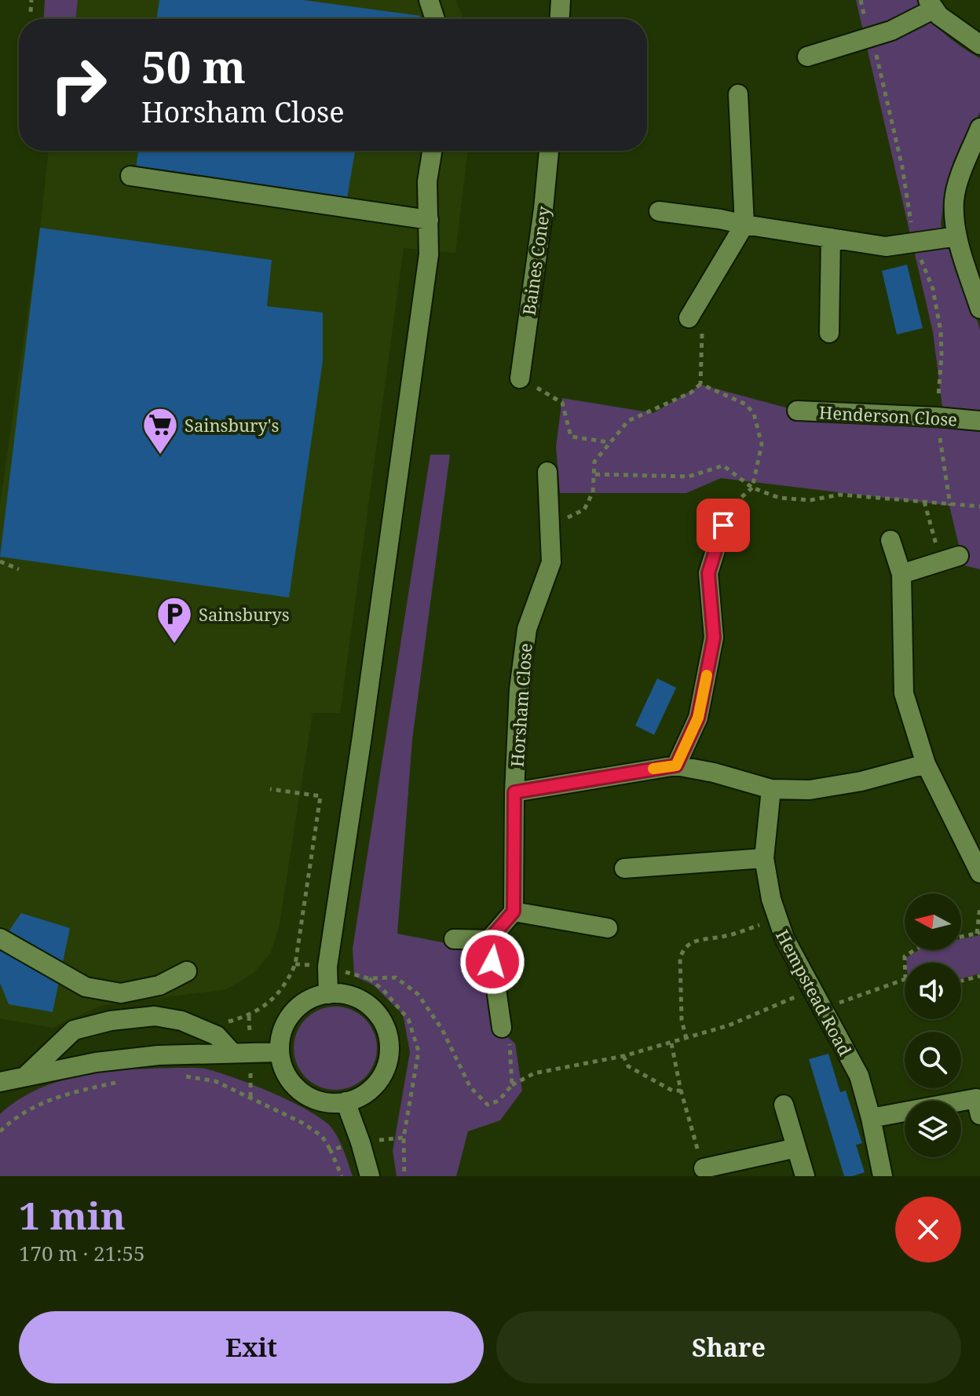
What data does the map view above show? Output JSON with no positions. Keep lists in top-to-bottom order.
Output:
{
  "streets": {
    "street": [
      "Baines Coney",
      "Henderson Close",
      "Horsham Close",
      "Hempstead Road"
    ]
  },
  "crossings": [
    ["Horsham Close", "Hempstead Road"]
  ],
  "places": {
    "supermarket": ["Sainsbury's"],
    "parking": ["Sainsburys"]
  },
  "north": "left",
  "page": {
    "turn": ["50 m", "Horsham Close"],
    "heading": ["1 min", "170 m · 21:55"],
    "buttons": ["Exit", "Share"]
  }
}
